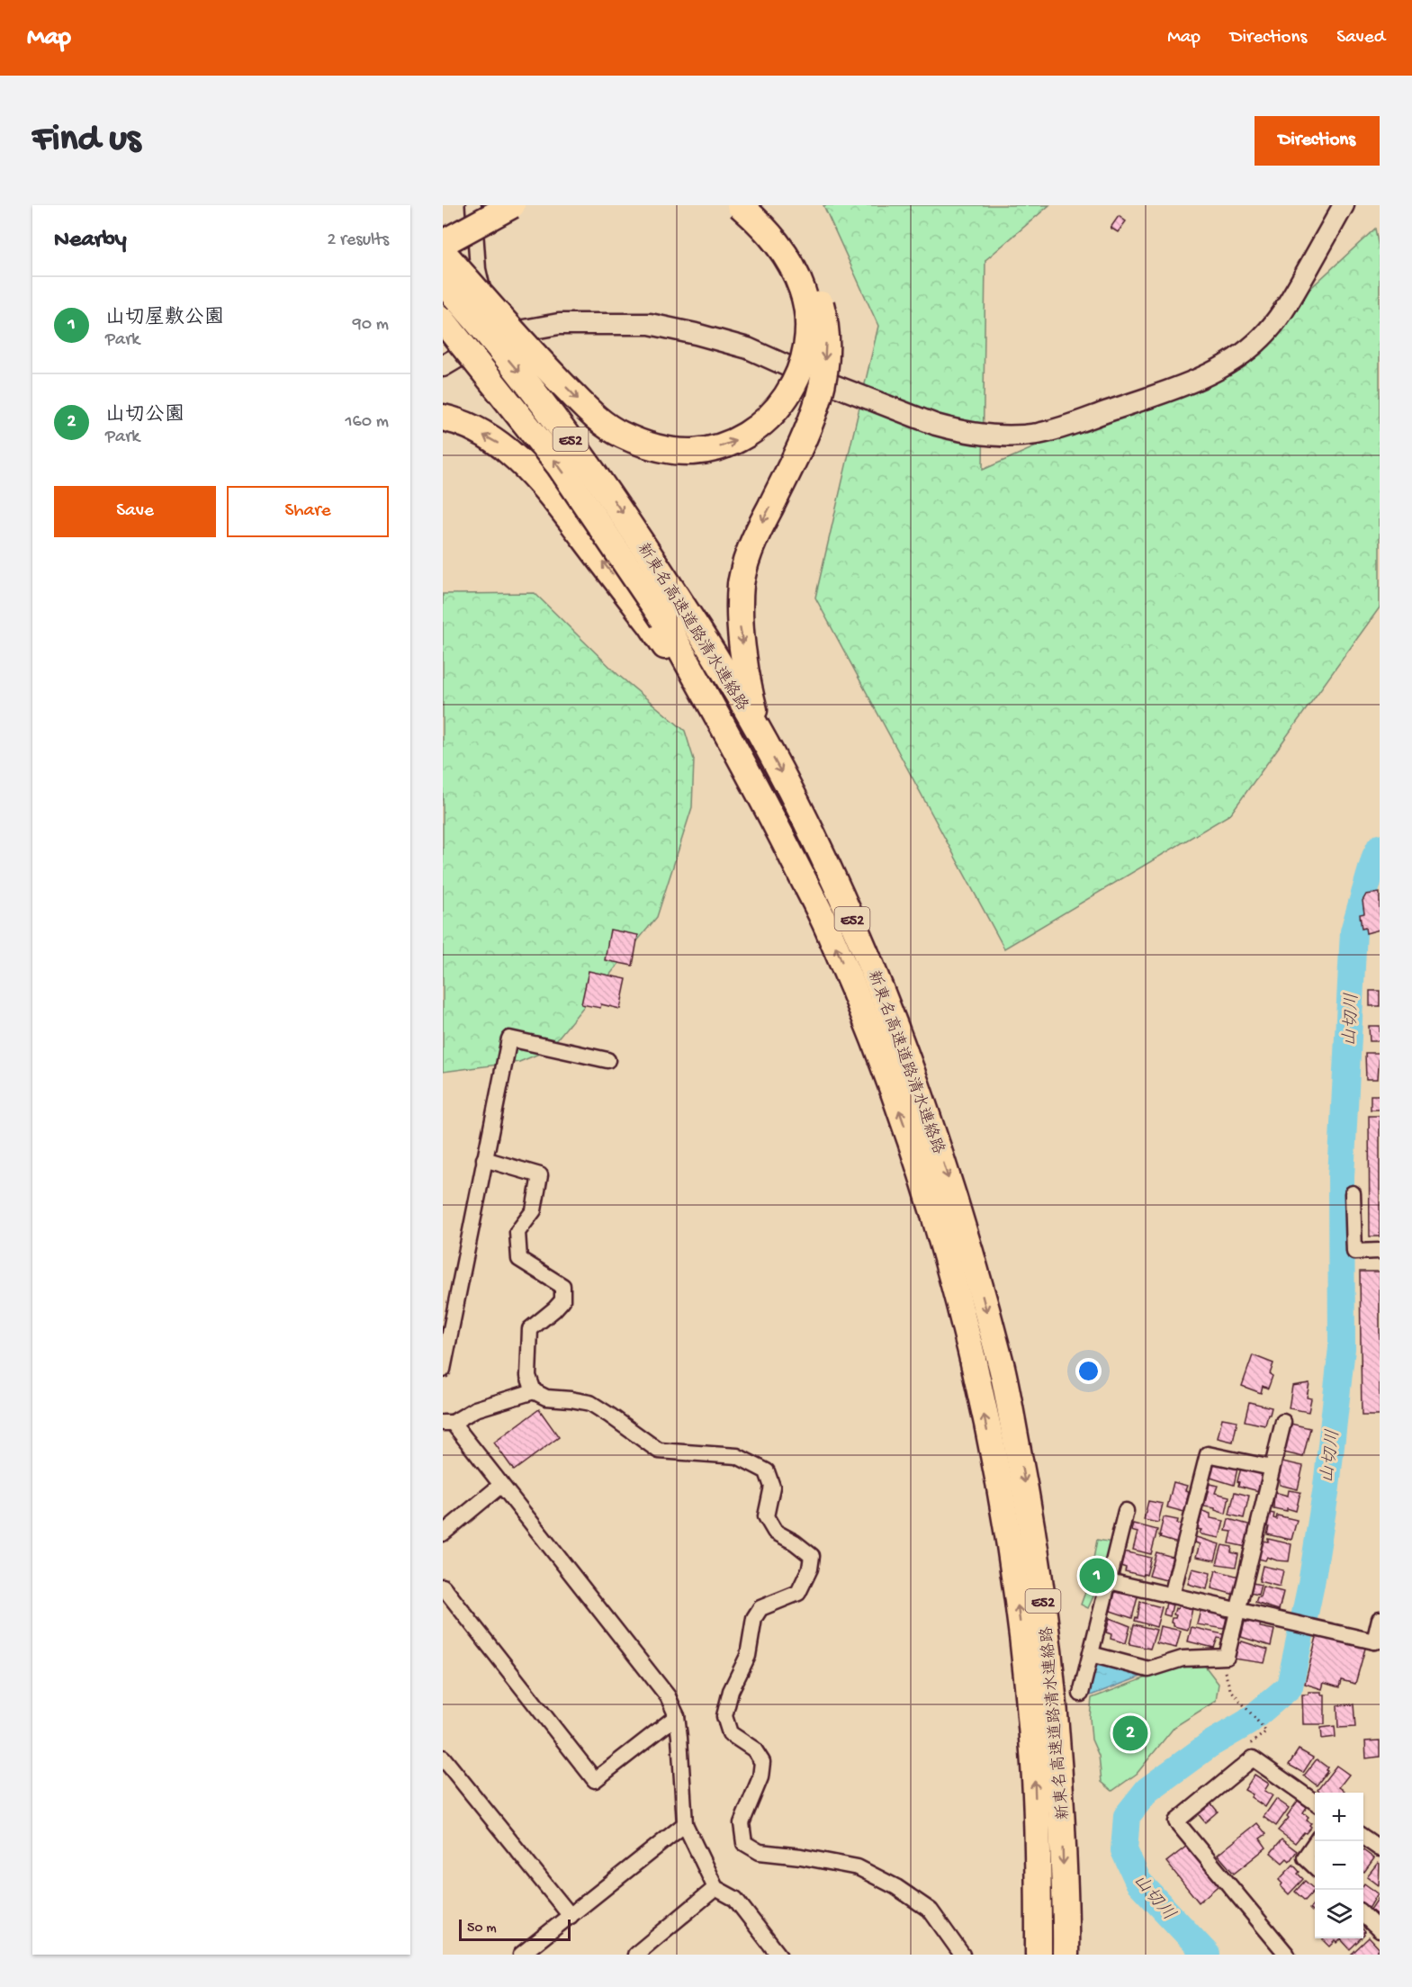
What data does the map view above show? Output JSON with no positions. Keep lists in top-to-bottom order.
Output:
{
  "streets": {
    "highway": ["E52", "新東名高速道路清水連絡路"]
  },
  "water": ["山切川"],
  "scale_bar": "50 m",
  "page": {
    "header": "Map",
    "nav": ["Map", "Directions", "Saved"],
    "buttons": [
      "Directions",
      ["Save", "Share"]
    ],
    "title": "Find us",
    "heading": ["Nearby", "2 results"],
    "list": [
      {
        "mark": "1",
        "name": "山切屋敷公園",
        "note": "Park",
        "value": "90 m"
      },
      {
        "mark": "2",
        "name": "山切公園",
        "note": "Park",
        "value": "160 m"
      }
    ],
    "pins": ["1", "2"],
    "map_buttons": ["+", "−"],
    "scale": "50 m"
  }
}
